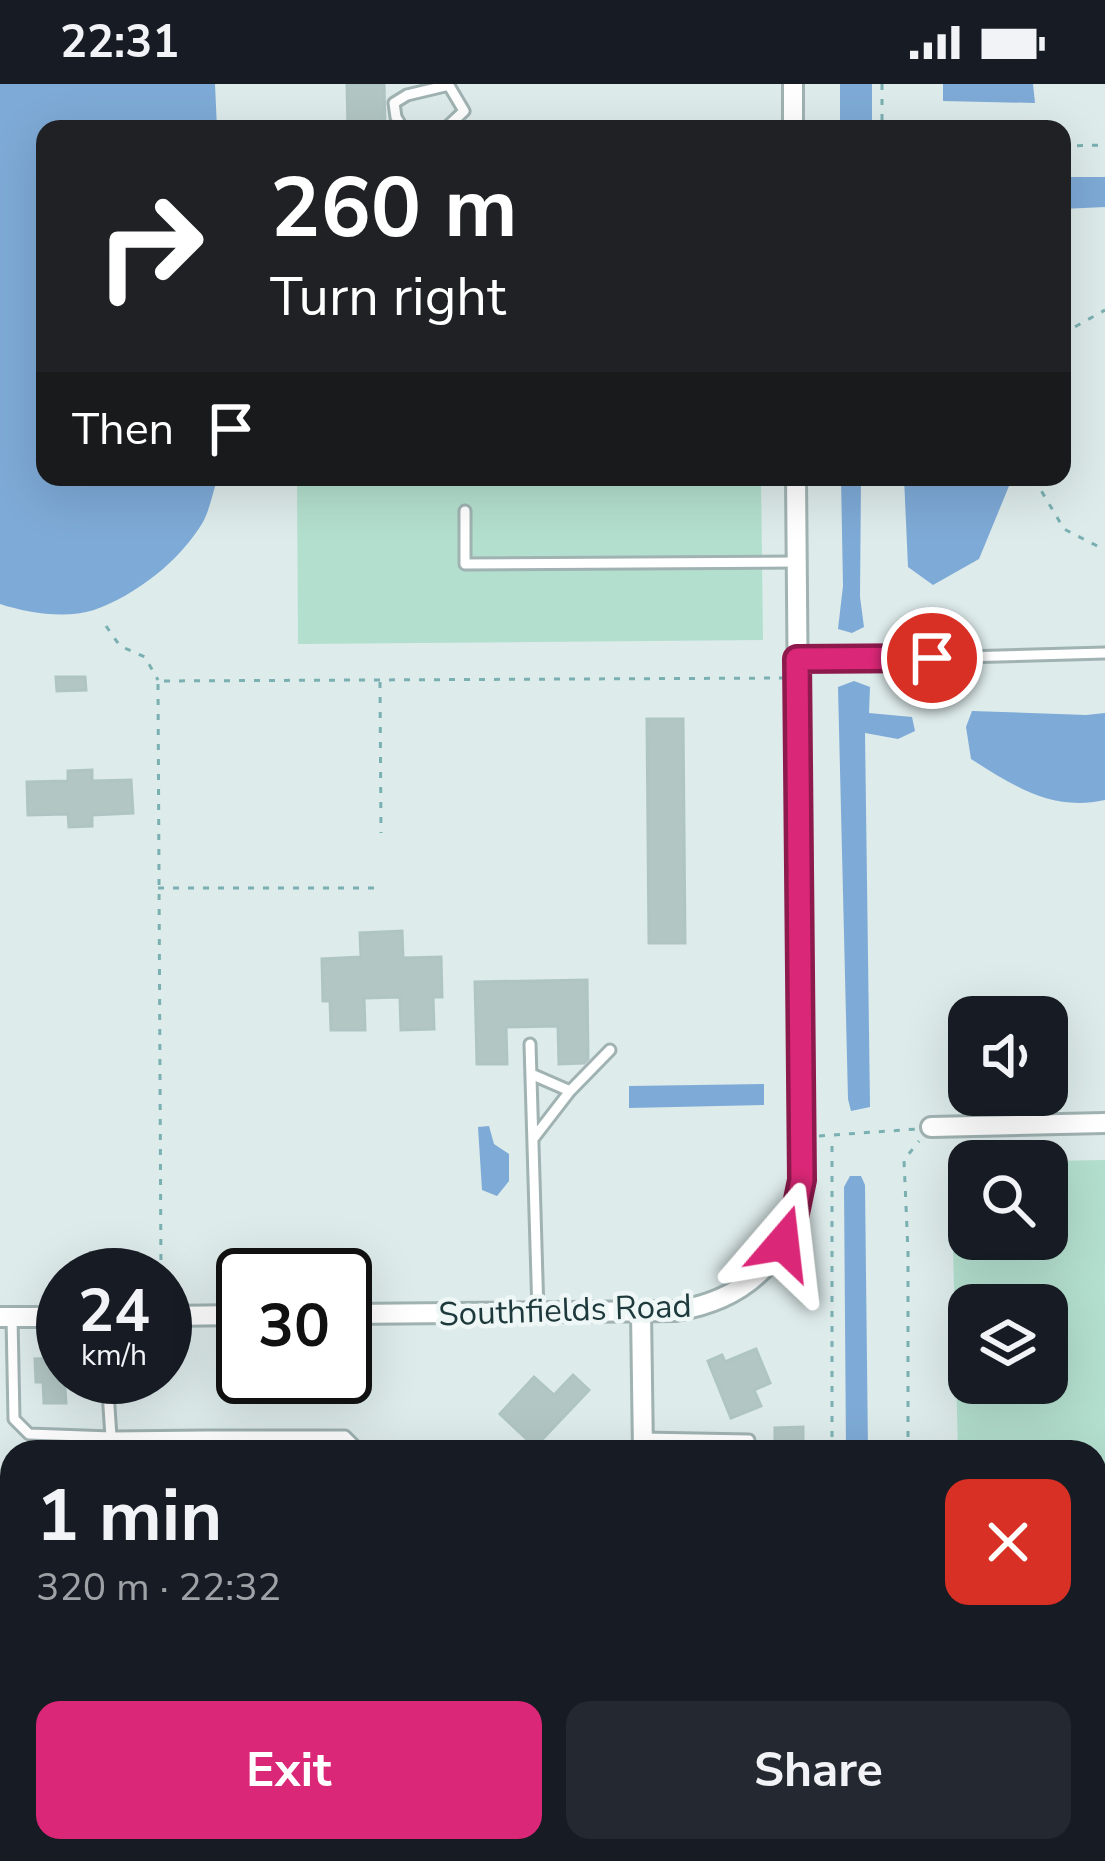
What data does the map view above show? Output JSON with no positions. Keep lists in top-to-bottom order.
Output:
{
  "streets": {
    "street": ["Southfields Road"]
  },
  "page": {
    "status": "22:31",
    "turn": ["260 m", "Turn right"],
    "then": "Then",
    "speed": "24 km/h",
    "limit": "30",
    "heading": ["1 min", "320 m · 22:32"],
    "buttons": ["Exit", "Share"]
  }
}
